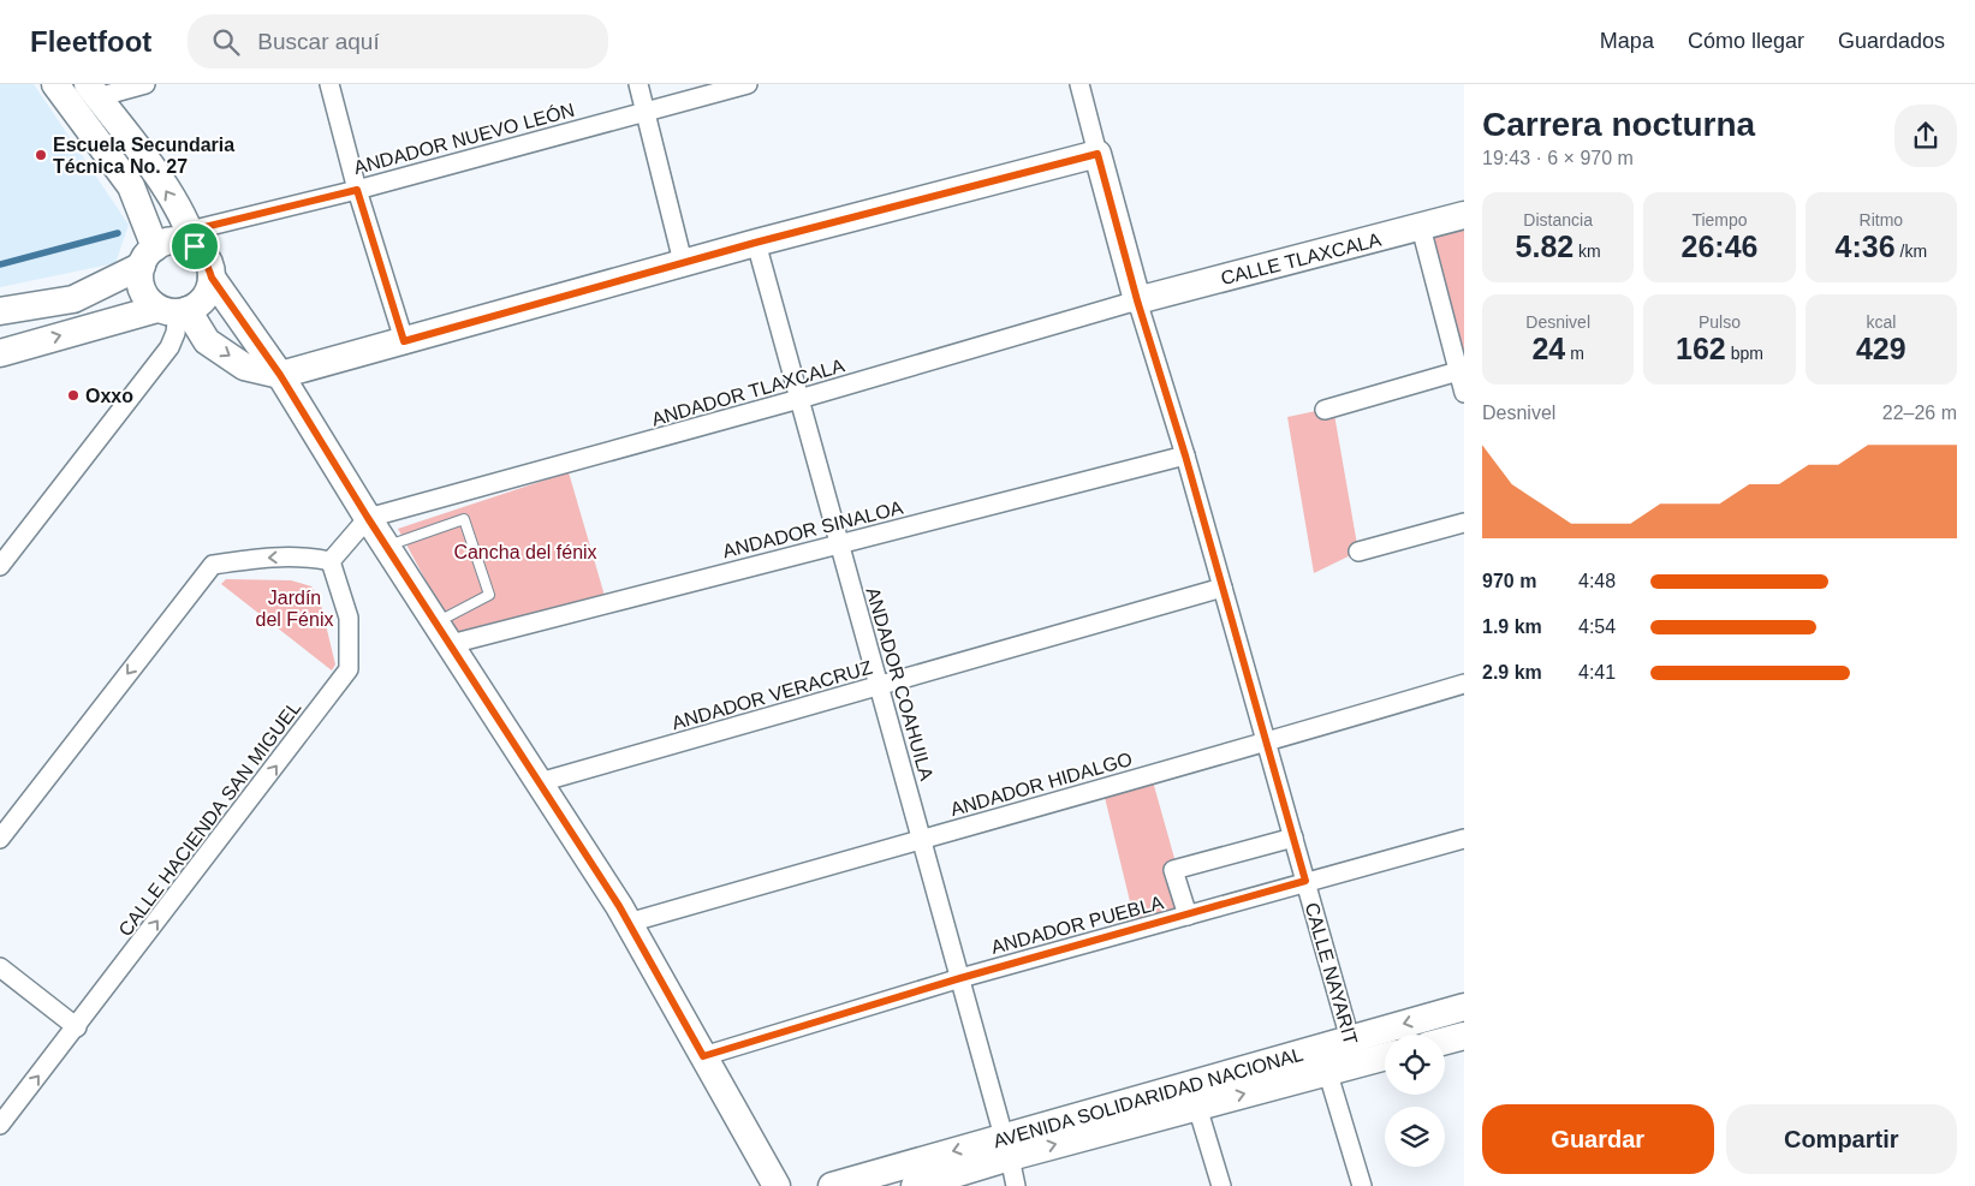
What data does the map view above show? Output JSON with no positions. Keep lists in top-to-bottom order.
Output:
{
  "streets": {
    "main road": ["CALLE TLAXCALA", "CALLE NAYARIT", "AVENIDA SOLIDARIDAD NACIONAL"],
    "street": [
      "ANDADOR NUEVO LEÓN",
      "ANDADOR TLAXCALA",
      "ANDADOR SINALOA",
      "ANDADOR COAHUILA",
      "ANDADOR VERACRUZ",
      "ANDADOR HIDALGO",
      "CALLE HACIENDA SAN MIGUEL",
      "ANDADOR PUEBLA"
    ]
  },
  "crossings": [
    ["CALLE TLAXCALA", "ANDADOR TLAXCALA"],
    ["CALLE TLAXCALA", "CALLE NAYARIT"],
    ["ANDADOR TLAXCALA", "ANDADOR COAHUILA"],
    ["ANDADOR TLAXCALA", "CALLE NAYARIT"],
    ["ANDADOR SINALOA", "ANDADOR COAHUILA"],
    ["ANDADOR SINALOA", "CALLE NAYARIT"],
    ["ANDADOR COAHUILA", "ANDADOR VERACRUZ"],
    ["ANDADOR COAHUILA", "ANDADOR HIDALGO"],
    ["ANDADOR COAHUILA", "ANDADOR PUEBLA"],
    ["ANDADOR COAHUILA", "AVENIDA SOLIDARIDAD NACIONAL"],
    ["ANDADOR VERACRUZ", "CALLE NAYARIT"],
    ["ANDADOR HIDALGO", "CALLE NAYARIT"],
    ["ANDADOR PUEBLA", "CALLE NAYARIT"],
    ["CALLE NAYARIT", "AVENIDA SOLIDARIDAD NACIONAL"]
  ],
  "one_way": ["CALLE HACIENDA SAN MIGUEL"],
  "parks": ["Cancha del fénix", "Jardín del Fénix"],
  "places": ["Escuela Secundaria Técnica No. 27", "Oxxo"],
  "page": {
    "header": "Fleetfoot",
    "search": "Buscar aquí",
    "nav": ["Mapa", "Cómo llegar", "Guardados"],
    "heading": ["Carrera nocturna", "19:43 · 6 × 970 m"],
    "stats": [
      ["Distancia", "5.82 km"],
      ["Tiempo", "26:46"],
      ["Ritmo", "4:36 /km"],
      ["Desnivel", "24 m"],
      ["Pulso", "162 bpm"],
      ["kcal", "429"]
    ],
    "chart": ["Desnivel", "22–26 m"],
    "list": [
      {
        "name": "970 m",
        "note": "4:48"
      },
      {
        "name": "1.9 km",
        "note": "4:54"
      },
      {
        "name": "2.9 km",
        "note": "4:41"
      }
    ],
    "buttons": ["Guardar", "Compartir"]
  }
}
